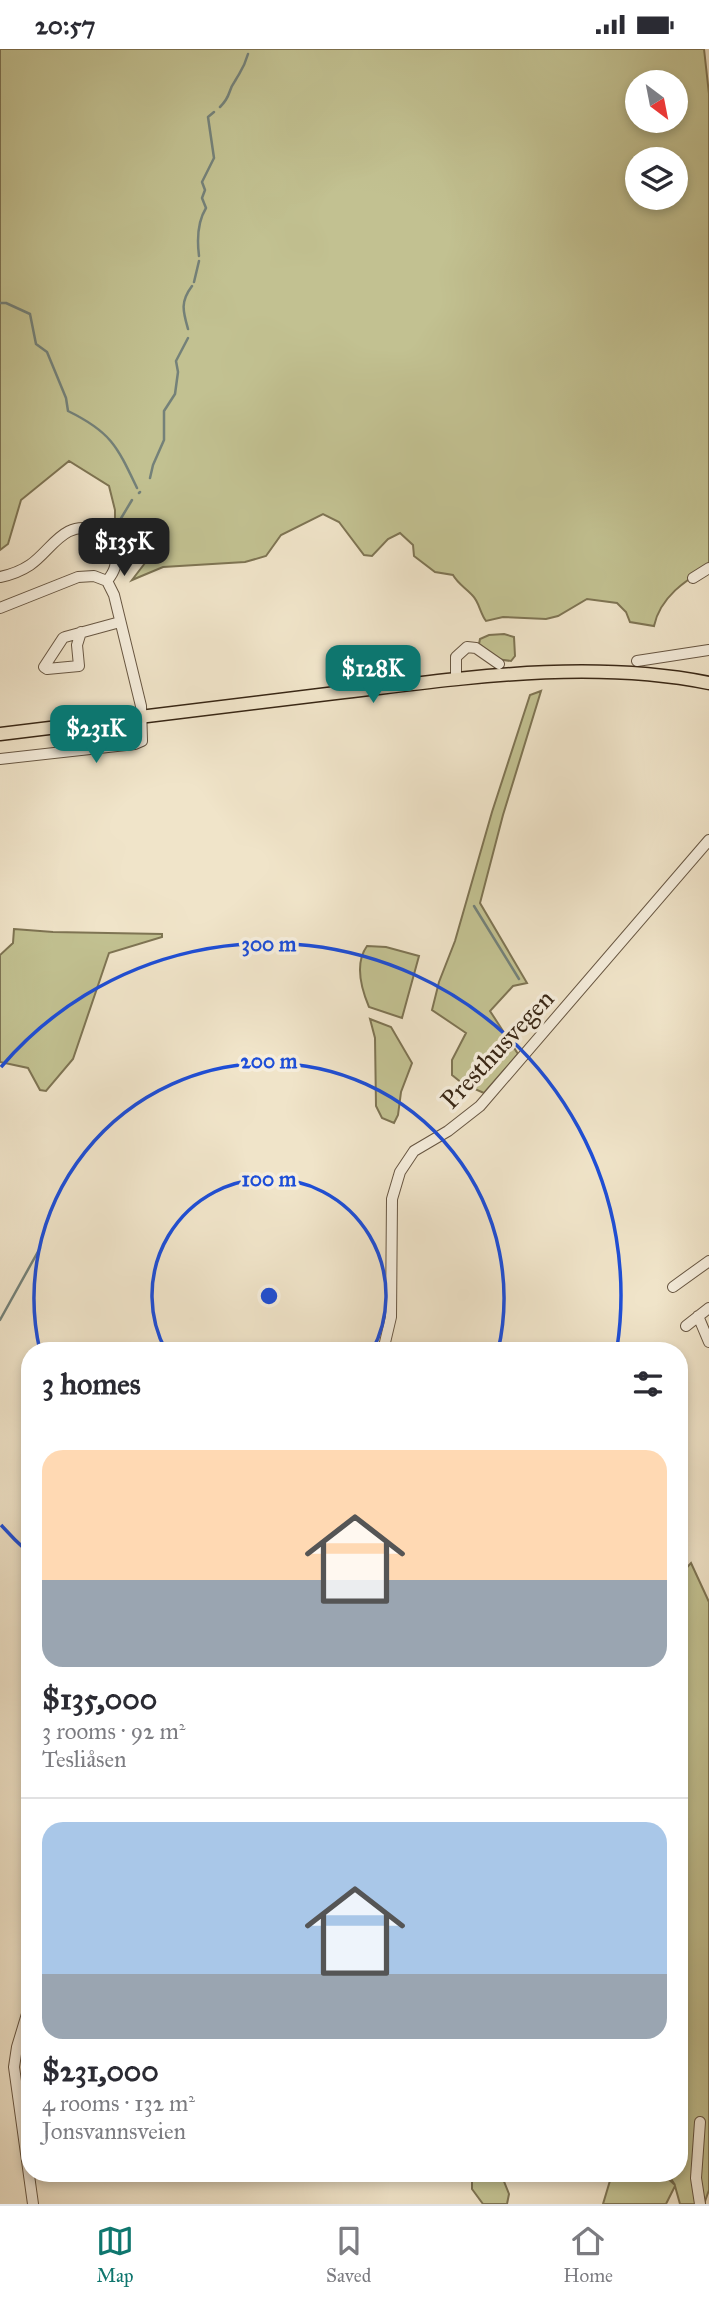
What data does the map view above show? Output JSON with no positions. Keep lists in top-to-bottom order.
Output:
{
  "streets": {
    "street": ["Presthusvegen"]
  },
  "north": "bottom right",
  "page": {
    "status": "20:57",
    "price": ["$135K", "$128K", "$231K"],
    "heading": "3 homes",
    "list": [
      {
        "name": "$135,000",
        "note": "3 rooms · 92 m² · Tesliåsen"
      },
      {
        "name": "$231,000",
        "note": "4 rooms · 132 m² · Jonsvannsveien"
      }
    ],
    "tabs": ["Map", "Saved", "Home"]
  },
  "rings": ["300 m", "200 m", "100 m"]
}
